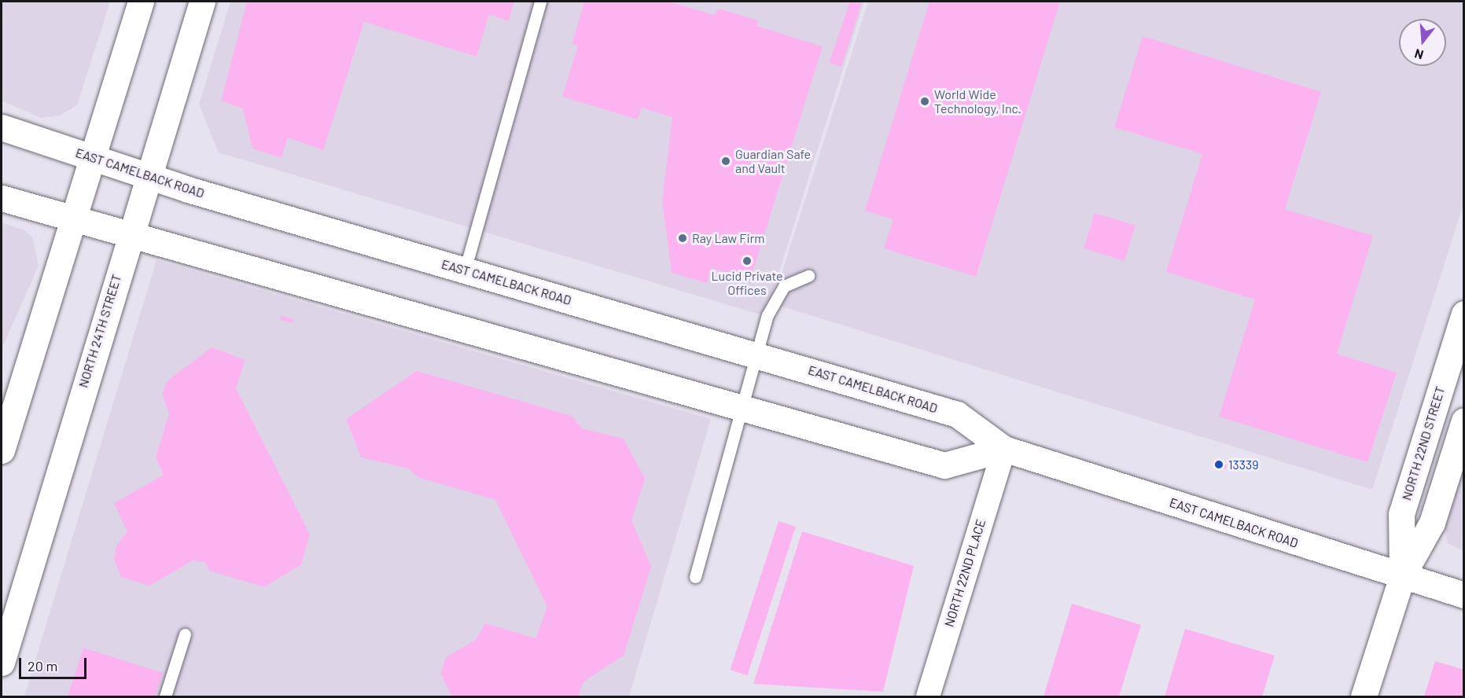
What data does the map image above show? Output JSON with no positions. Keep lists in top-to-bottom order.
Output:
{
  "streets": {
    "main road": ["EAST CAMELBACK ROAD", "NORTH 24TH STREET", "NORTH 22ND STREET"],
    "street": ["NORTH 22ND PLACE"]
  },
  "crossings": [
    ["EAST CAMELBACK ROAD", "NORTH 24TH STREET"],
    ["EAST CAMELBACK ROAD", "NORTH 22ND STREET"],
    ["EAST CAMELBACK ROAD", "NORTH 22ND PLACE"]
  ],
  "places": [
    "World Wide Technology, Inc.",
    "Guardian Safe and Vault",
    "Ray Law Firm",
    "Lucid Private Offices",
    "13339"
  ],
  "scale_bar": "20 m",
  "north": "bottom"
}
